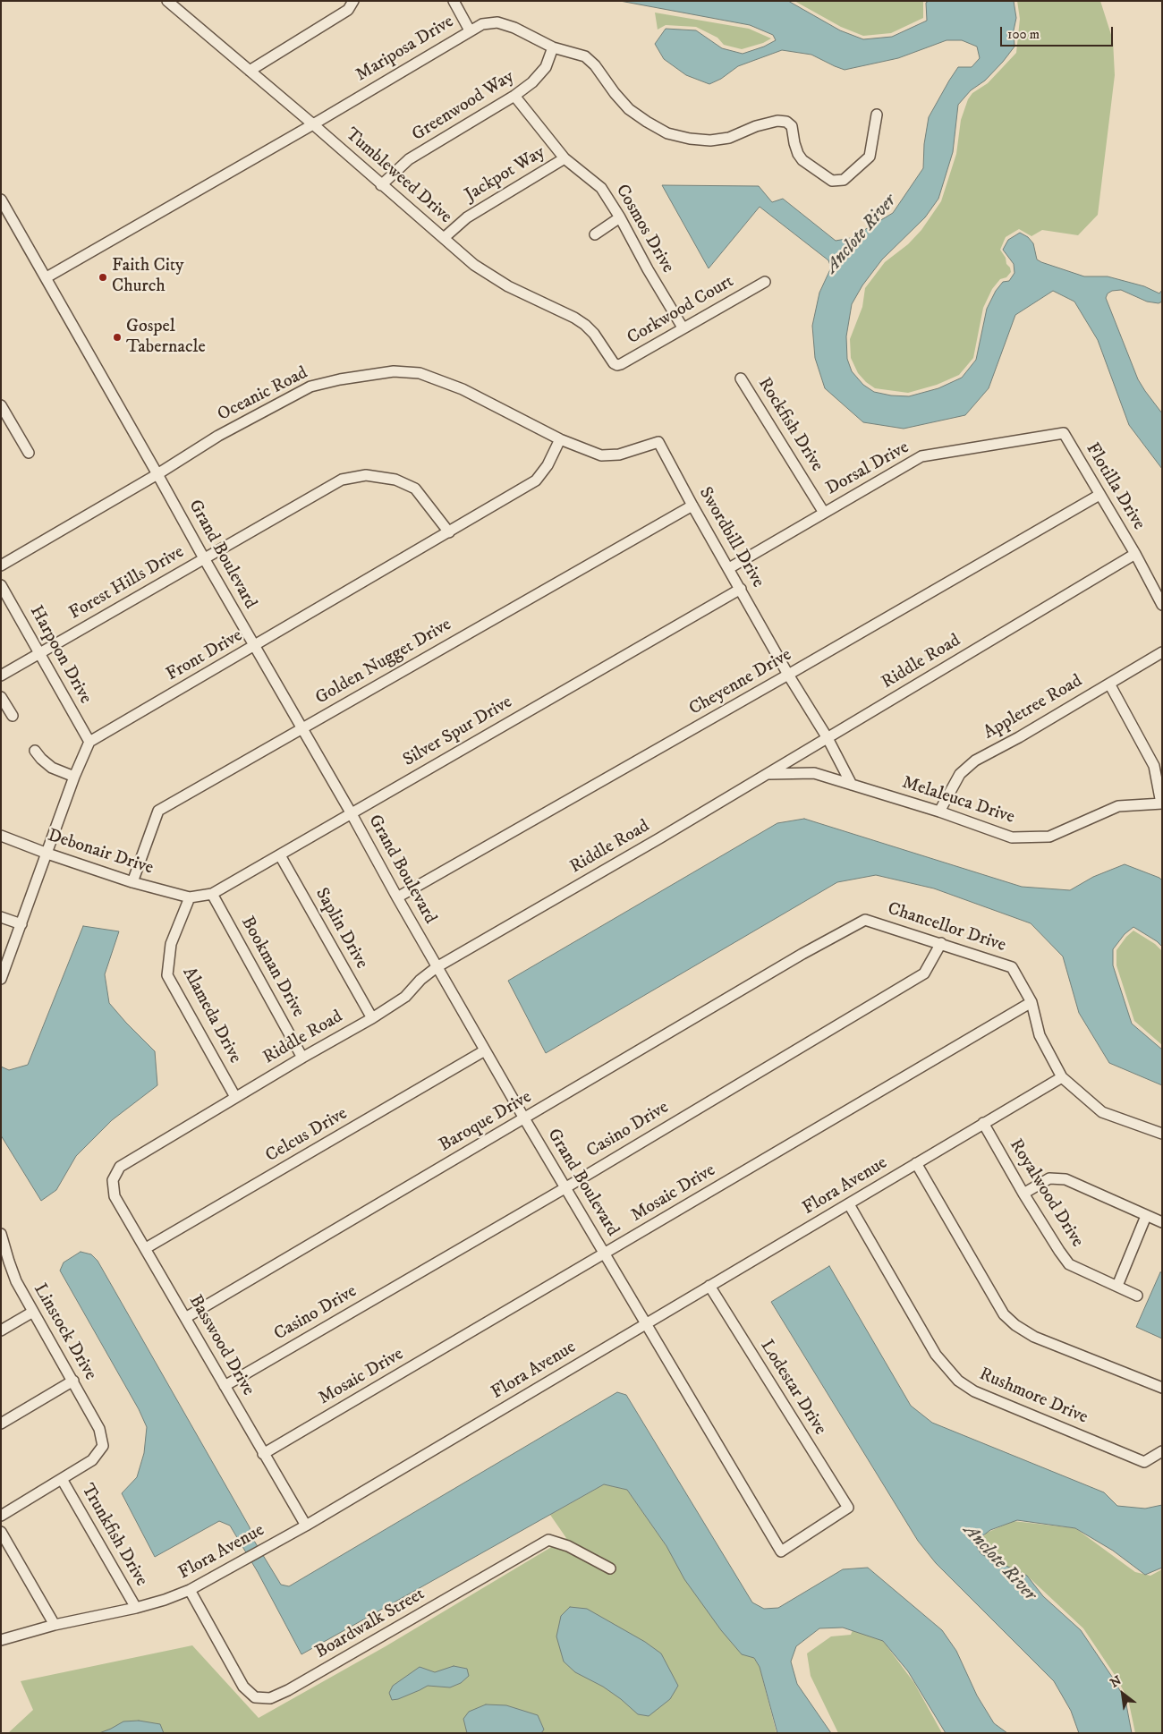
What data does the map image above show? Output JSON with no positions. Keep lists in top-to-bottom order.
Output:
{
  "streets": {
    "street": [
      "Mariposa Drive",
      "Greenwood Way",
      "Jackpot Way",
      "Tumbleweed Drive",
      "Cosmos Drive",
      "Corkwood Court",
      "Oceanic Road",
      "Rockfish Drive",
      "Dorsal Drive",
      "Flotilla Drive",
      "Swordbill Drive",
      "Grand Boulevard",
      "Forest Hills Drive",
      "Harpoon Drive",
      "Front Drive",
      "Golden Nugget Drive",
      "Riddle Road",
      "Cheyenne Drive",
      "Appletree Road",
      "Silver Spur Drive",
      "Melaleuca Drive",
      "Debonair Drive",
      "Chancellor Drive",
      "Saplin Drive",
      "Bookman Drive",
      "Alameda Drive",
      "Baroque Drive",
      "Casino Drive",
      "Celcus Drive",
      "Flora Avenue",
      "Mosaic Drive",
      "Royalwood Drive",
      "Linstock Drive",
      "Basswood Drive",
      "Lodestar Drive",
      "Rushmore Drive",
      "Trunkfish Drive",
      "Boardwalk Street"
    ]
  },
  "crossings": [
    ["Mariposa Drive", "Greenwood Way"],
    ["Mariposa Drive", "Tumbleweed Drive"],
    ["Mariposa Drive", "Grand Boulevard"],
    ["Greenwood Way", "Tumbleweed Drive"],
    ["Greenwood Way", "Cosmos Drive"],
    ["Jackpot Way", "Tumbleweed Drive"],
    ["Jackpot Way", "Cosmos Drive"],
    ["Tumbleweed Drive", "Corkwood Court"],
    ["Cosmos Drive", "Corkwood Court"],
    ["Oceanic Road", "Swordbill Drive"],
    ["Oceanic Road", "Grand Boulevard"],
    ["Oceanic Road", "Front Drive"],
    ["Rockfish Drive", "Dorsal Drive"],
    ["Dorsal Drive", "Flotilla Drive"],
    ["Dorsal Drive", "Swordbill Drive"],
    ["Flotilla Drive", "Riddle Road"],
    ["Flotilla Drive", "Cheyenne Drive"],
    ["Swordbill Drive", "Front Drive"],
    ["Swordbill Drive", "Golden Nugget Drive"],
    ["Swordbill Drive", "Riddle Road"],
    ["Swordbill Drive", "Cheyenne Drive"],
    ["Swordbill Drive", "Silver Spur Drive"],
    ["Swordbill Drive", "Melaleuca Drive"],
    ["Grand Boulevard", "Forest Hills Drive"],
    ["Grand Boulevard", "Front Drive"],
    ["Grand Boulevard", "Golden Nugget Drive"],
    ["Grand Boulevard", "Riddle Road"],
    ["Grand Boulevard", "Cheyenne Drive"],
    ["Grand Boulevard", "Silver Spur Drive"],
    ["Grand Boulevard", "Baroque Drive"],
    ["Grand Boulevard", "Casino Drive"],
    ["Grand Boulevard", "Celcus Drive"],
    ["Grand Boulevard", "Flora Avenue"],
    ["Grand Boulevard", "Mosaic Drive"],
    ["Grand Boulevard", "Lodestar Drive"],
    ["Forest Hills Drive", "Harpoon Drive"],
    ["Forest Hills Drive", "Front Drive"],
    ["Harpoon Drive", "Front Drive"],
    ["Golden Nugget Drive", "Debonair Drive"],
    ["Riddle Road", "Melaleuca Drive"],
    ["Riddle Road", "Saplin Drive"],
    ["Riddle Road", "Bookman Drive"],
    ["Riddle Road", "Alameda Drive"],
    ["Riddle Road", "Basswood Drive"],
    ["Appletree Road", "Melaleuca Drive"],
    ["Silver Spur Drive", "Debonair Drive"],
    ["Silver Spur Drive", "Saplin Drive"],
    ["Silver Spur Drive", "Bookman Drive"],
    ["Silver Spur Drive", "Alameda Drive"],
    ["Debonair Drive", "Alameda Drive"],
    ["Chancellor Drive", "Baroque Drive"],
    ["Chancellor Drive", "Casino Drive"],
    ["Chancellor Drive", "Flora Avenue"],
    ["Chancellor Drive", "Mosaic Drive"],
    ["Baroque Drive", "Basswood Drive"],
    ["Casino Drive", "Basswood Drive"],
    ["Celcus Drive", "Basswood Drive"],
    ["Flora Avenue", "Royalwood Drive"],
    ["Flora Avenue", "Basswood Drive"],
    ["Flora Avenue", "Lodestar Drive"],
    ["Flora Avenue", "Rushmore Drive"],
    ["Flora Avenue", "Trunkfish Drive"],
    ["Flora Avenue", "Boardwalk Street"],
    ["Mosaic Drive", "Basswood Drive"],
    ["Linstock Drive", "Trunkfish Drive"]
  ],
  "water": ["Anclote River"],
  "places": ["Faith City Church", "Gospel Tabernacle"],
  "scale_bar": "100 m",
  "north": "top left"
}
